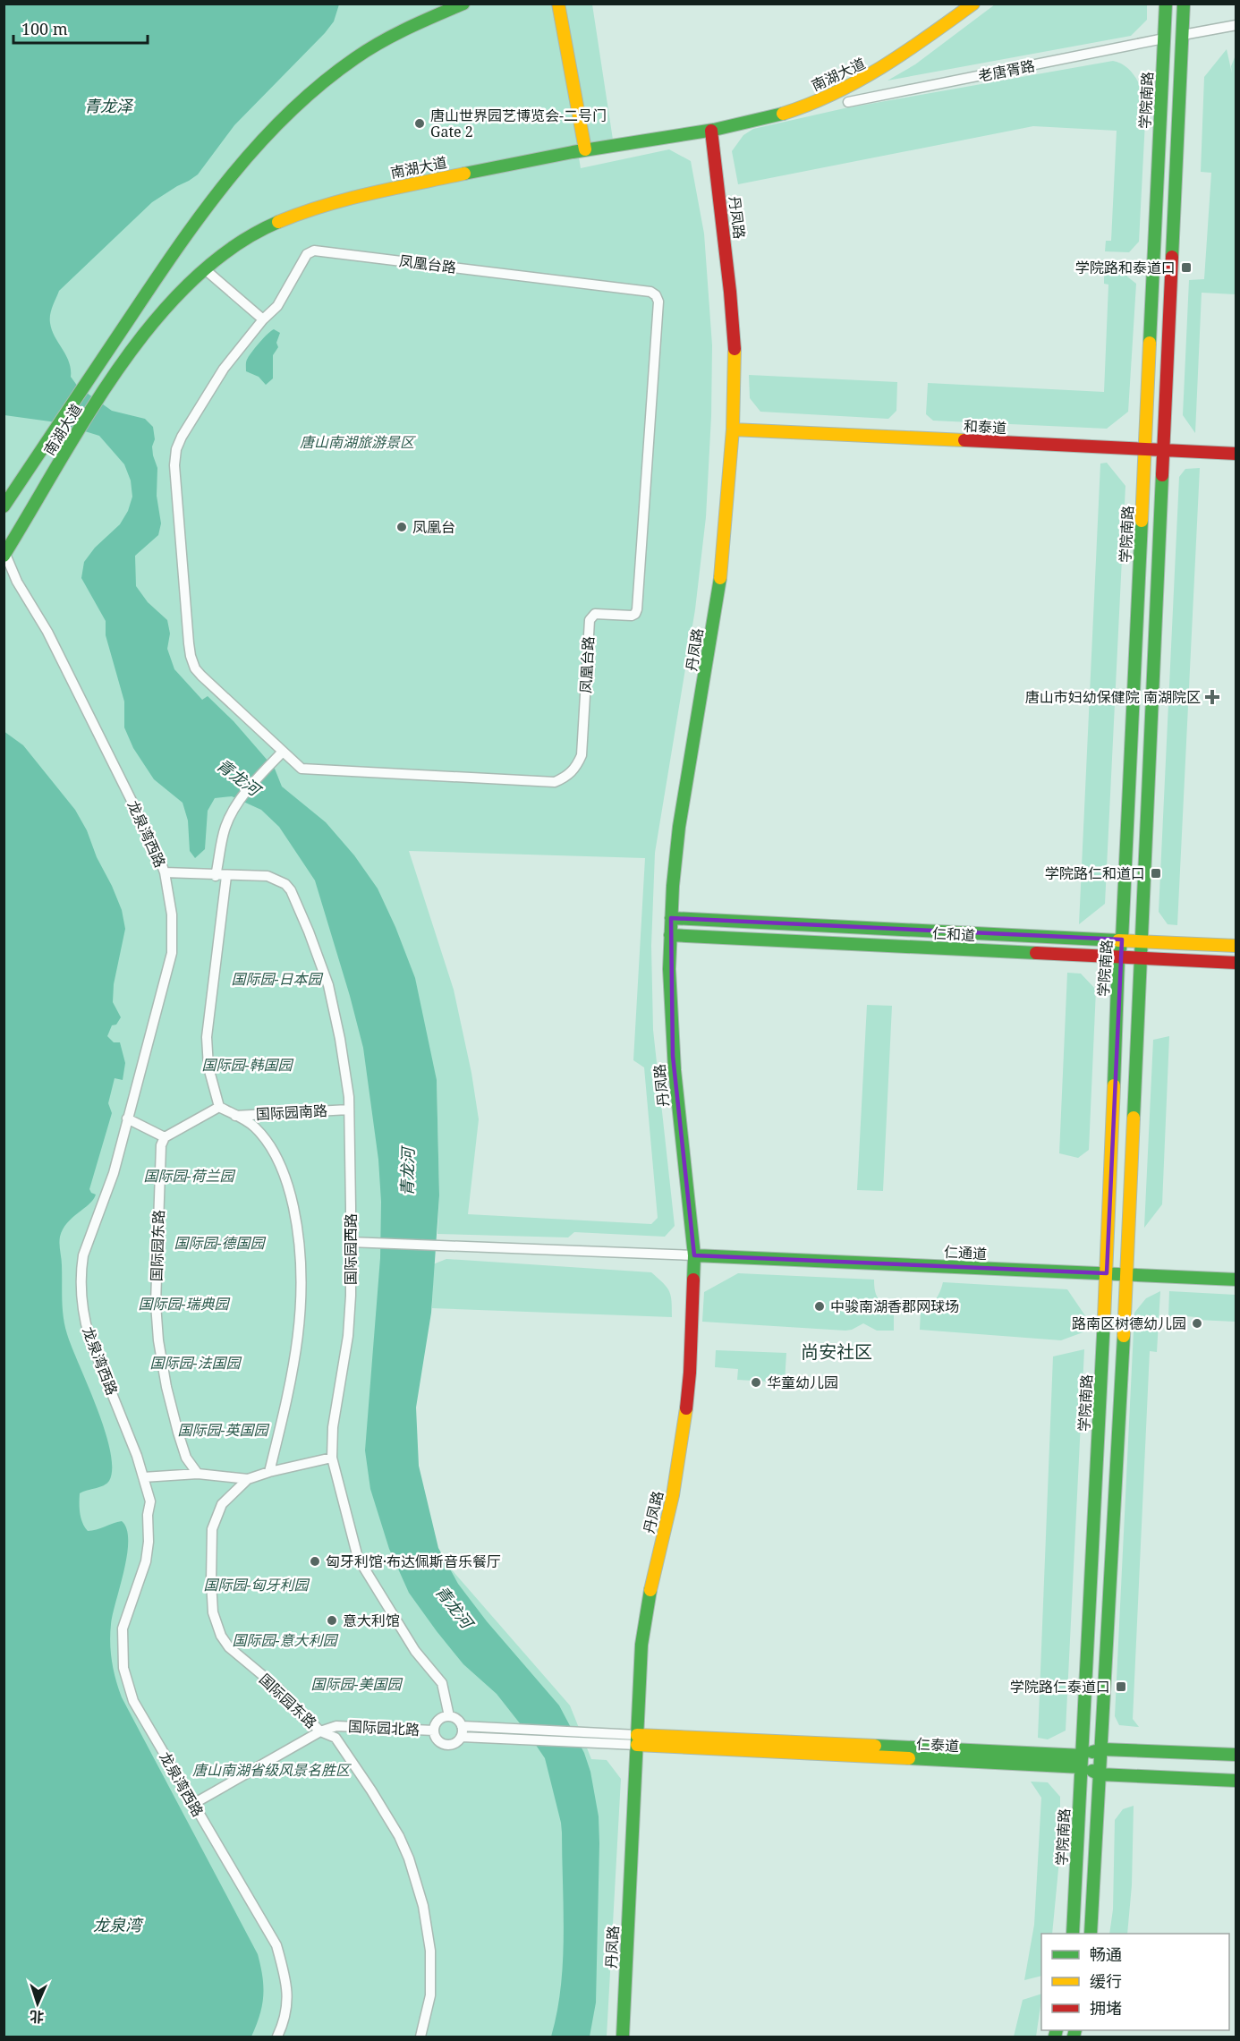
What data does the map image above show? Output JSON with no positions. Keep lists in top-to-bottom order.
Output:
{
  "streets": {
    "main road": [
      "南湖大道",
      "学院南路",
      "丹凤路",
      "和泰道",
      "仁和道",
      "仁通道",
      "仁泰道"
    ],
    "street": [
      "老唐胥路",
      "凤凰台路",
      "龙泉湾西路",
      "国际园南路",
      "国际园东路",
      "国际园西路",
      "国际园北路"
    ]
  },
  "crossings": [
    ["老唐胥路", "学院南路"],
    ["南湖大道", "丹凤路"],
    ["南湖大道", "龙泉湾西路"],
    ["学院南路", "和泰道"],
    ["学院南路", "仁和道"],
    ["学院南路", "仁通道"],
    ["学院南路", "仁泰道"],
    ["丹凤路", "和泰道"],
    ["丹凤路", "仁和道"],
    ["丹凤路", "仁通道"],
    ["丹凤路", "仁泰道"],
    ["龙泉湾西路", "国际园西路"],
    ["龙泉湾西路", "国际园北路"],
    ["国际园南路", "国际园西路"],
    ["国际园东路", "国际园西路"],
    ["国际园东路", "国际园北路"],
    ["国际园西路", "国际园北路"]
  ],
  "districts": ["尚安社区"],
  "water": ["青龙泽", "青龙河", "龙泉湾"],
  "parks": [
    "唐山南湖旅游景区",
    "国际园-日本园",
    "国际园-韩国园",
    "国际园-荷兰园",
    "国际园-德国园",
    "国际园-瑞典园",
    "国际园-法国园",
    "国际园-英国园",
    "国际园-匈牙利园",
    "国际园-意大利园",
    "国际园-美国园",
    "唐山南湖省级风景名胜区"
  ],
  "places": {
    "other": [
      "唐山世界园艺博览会-二号门 Gate 2",
      "凤凰台",
      "中骏南湖香郡网球场",
      "路南区树德幼儿园",
      "华童幼儿园",
      "匈牙利馆·布达佩斯音乐餐厅",
      "意大利馆"
    ],
    "transit": ["学院路和泰道口", "学院路仁和道口", "学院路仁泰道口"],
    "health": ["唐山市妇幼保健院 南湖院区"]
  },
  "legend": ["畅通", "缓行", "拥堵"],
  "scale_bar": "100 m",
  "north": "bottom"
}
